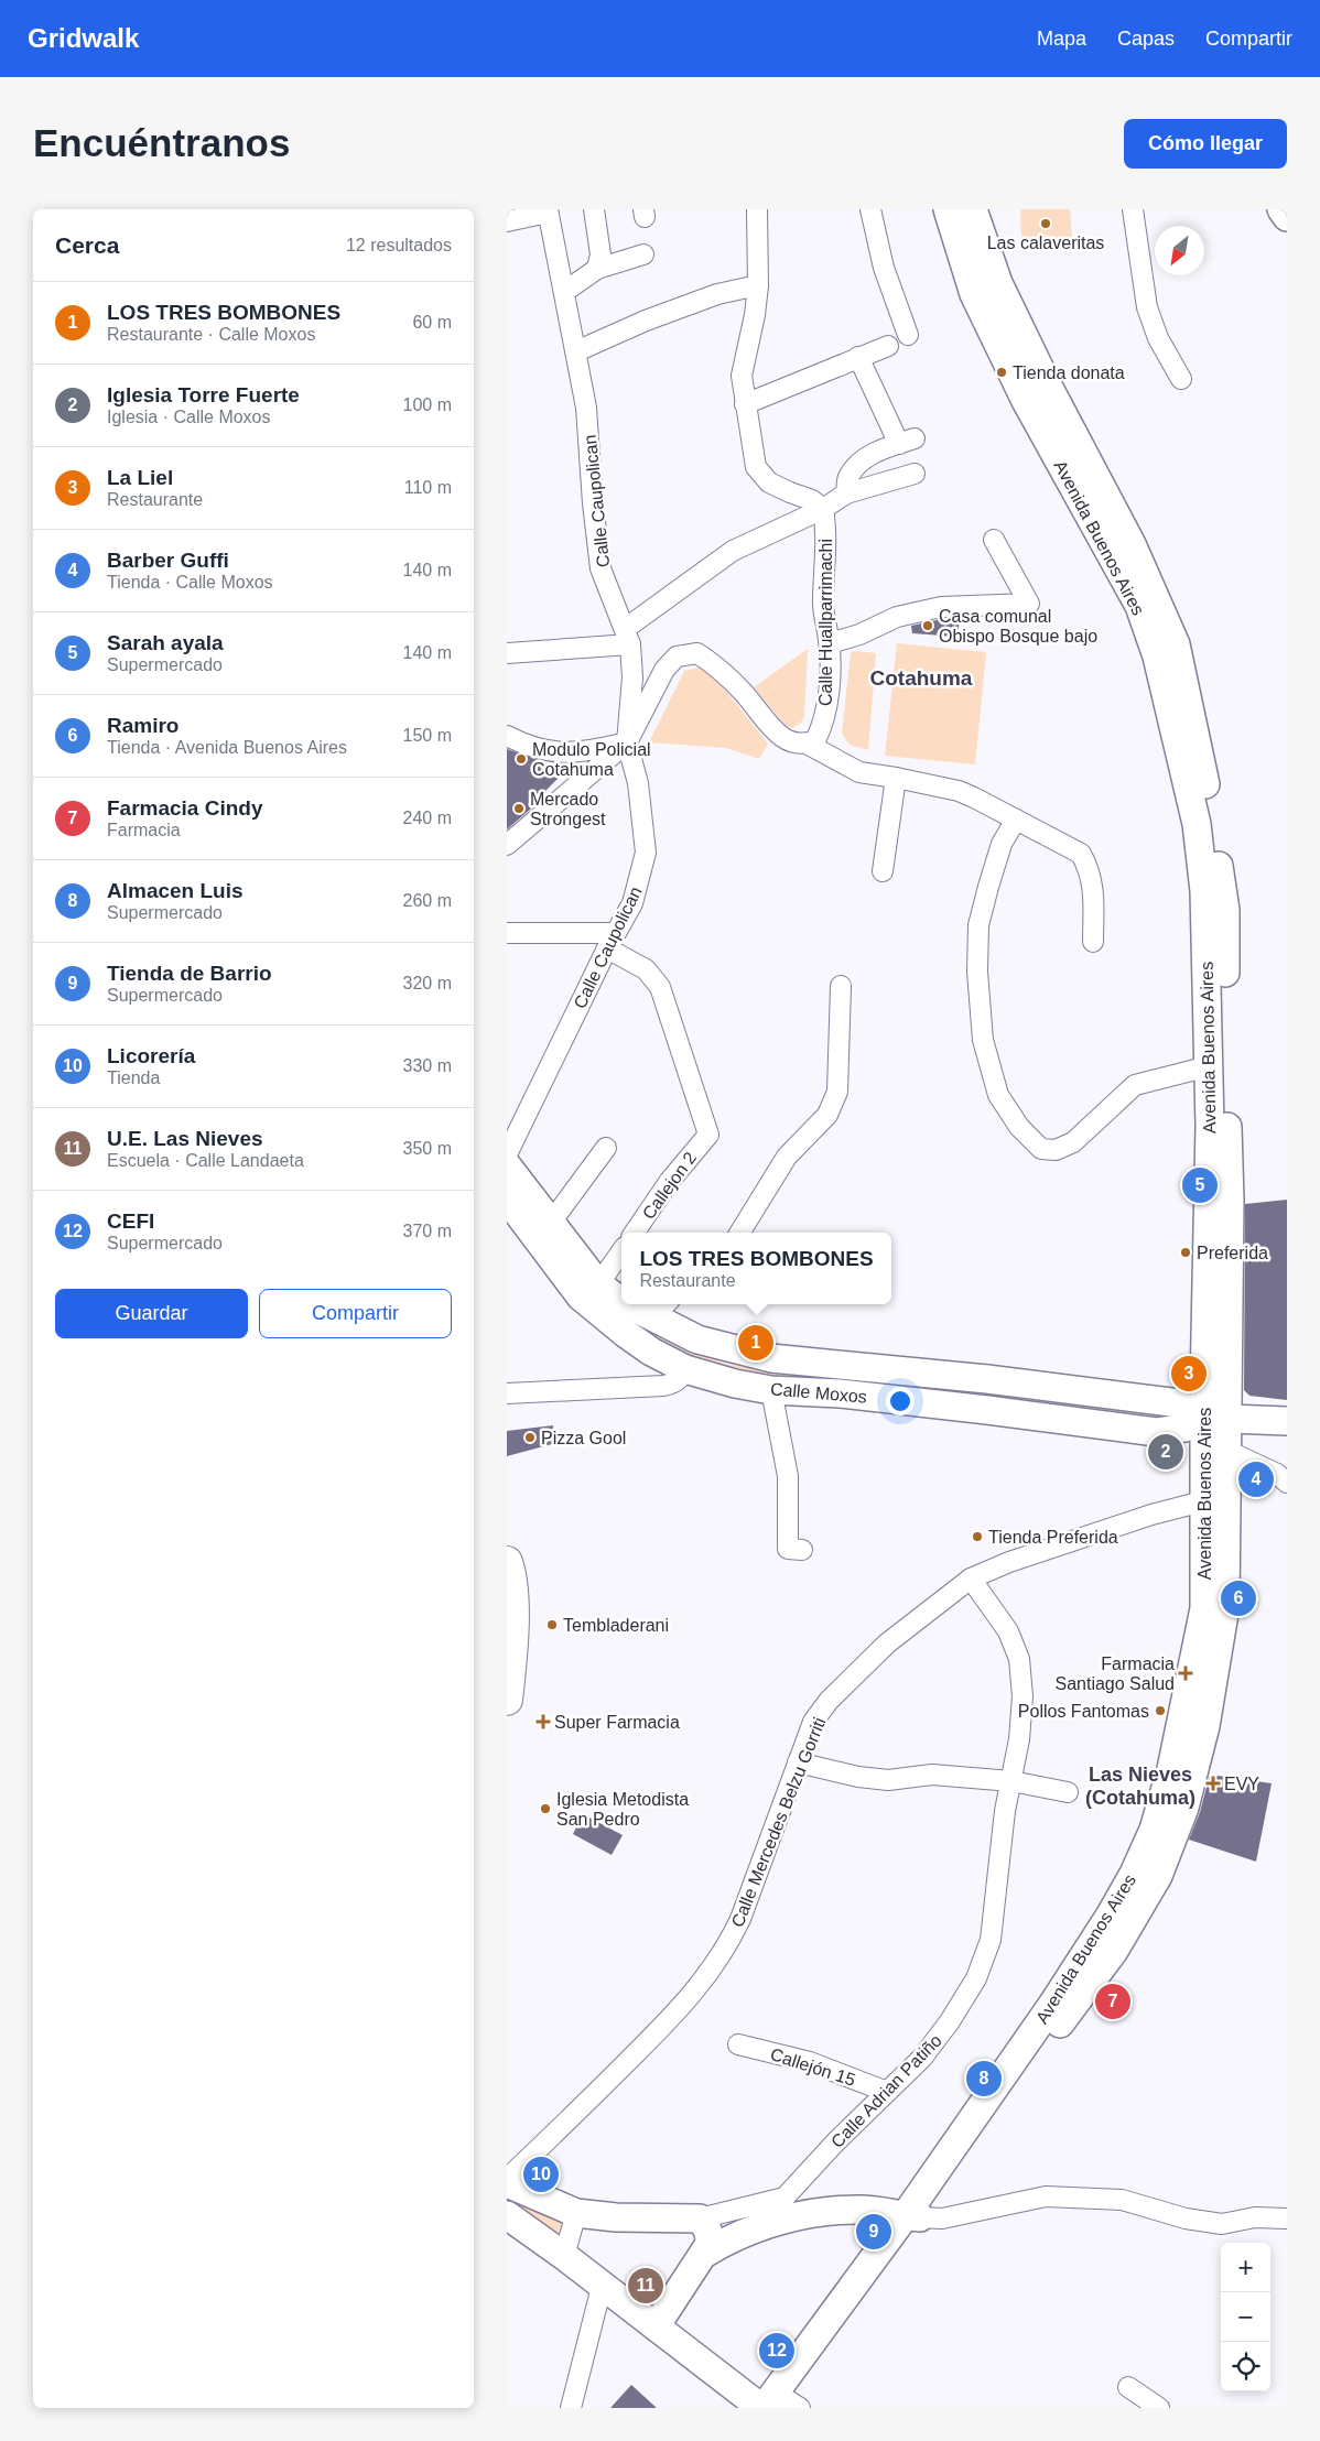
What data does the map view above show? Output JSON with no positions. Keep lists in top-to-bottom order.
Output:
{
  "streets": {
    "main road": ["Avenida Buenos Aires", "Calle Moxos"],
    "street": [
      "Calle Caupolican",
      "Calle Huallparrimachi",
      "Callejon 2",
      "Calle Mercedes Belzu Gorriti",
      "Callejón 15",
      "Calle Adrian Patiño"
    ]
  },
  "crossings": [
    ["Calle Caupolican", "Callejon 2"],
    ["Avenida Buenos Aires", "Calle Moxos"],
    ["Avenida Buenos Aires", "Calle Mercedes Belzu Gorriti"],
    ["Calle Mercedes Belzu Gorriti", "Calle Adrian Patiño"],
    ["Callejón 15", "Calle Adrian Patiño"]
  ],
  "districts": ["Cotahuma", "Las Nieves (Cotahuma)"],
  "places": {
    "other": [
      "Las calaveritas",
      "Tienda donata",
      "Casa comunal Obispo Bosque bajo",
      "Modulo Policial Cotahuma",
      "Mercado Strongest",
      "Preferida",
      "Pizza Gool",
      "Tienda Preferida",
      "Tembladerani",
      "Pollos Fantomas",
      "Iglesia Metodista San Pedro"
    ],
    "health": ["Farmacia Santiago Salud", "Super Farmacia", "EVY"]
  },
  "north": "bottom left",
  "page": {
    "header": "Gridwalk",
    "nav": ["Mapa", "Capas", "Compartir"],
    "buttons": [
      "Cómo llegar",
      ["Guardar", "Compartir"]
    ],
    "title": "Encuéntranos",
    "heading": ["Cerca", "12 resultados"],
    "list": [
      {
        "mark": "1",
        "name": "LOS TRES BOMBONES",
        "note": "Restaurante · Calle Moxos",
        "value": "60 m"
      },
      {
        "mark": "2",
        "name": "Iglesia Torre Fuerte",
        "note": "Iglesia · Calle Moxos",
        "value": "100 m"
      },
      {
        "mark": "3",
        "name": "La Liel",
        "note": "Restaurante",
        "value": "110 m"
      },
      {
        "mark": "4",
        "name": "Barber Guffi",
        "note": "Tienda · Calle Moxos",
        "value": "140 m"
      },
      {
        "mark": "5",
        "name": "Sarah ayala",
        "note": "Supermercado",
        "value": "140 m"
      },
      {
        "mark": "6",
        "name": "Ramiro",
        "note": "Tienda · Avenida Buenos Aires",
        "value": "150 m"
      },
      {
        "mark": "7",
        "name": "Farmacia Cindy",
        "note": "Farmacia",
        "value": "240 m"
      },
      {
        "mark": "8",
        "name": "Almacen Luis",
        "note": "Supermercado",
        "value": "260 m"
      },
      {
        "mark": "9",
        "name": "Tienda de Barrio",
        "note": "Supermercado",
        "value": "320 m"
      },
      {
        "mark": "10",
        "name": "Licorería",
        "note": "Tienda",
        "value": "330 m"
      },
      {
        "mark": "11",
        "name": "U.E. Las Nieves",
        "note": "Escuela · Calle Landaeta",
        "value": "350 m"
      },
      {
        "mark": "12",
        "name": "CEFI",
        "note": "Supermercado",
        "value": "370 m"
      }
    ],
    "pins": [
      "5",
      "1",
      "3",
      "2",
      "4",
      "6",
      "7",
      "8",
      "10",
      "9",
      "11",
      "12"
    ],
    "popup": ["LOS TRES BOMBONES", "Restaurante"],
    "map_buttons": ["+", "−"]
  }
}
